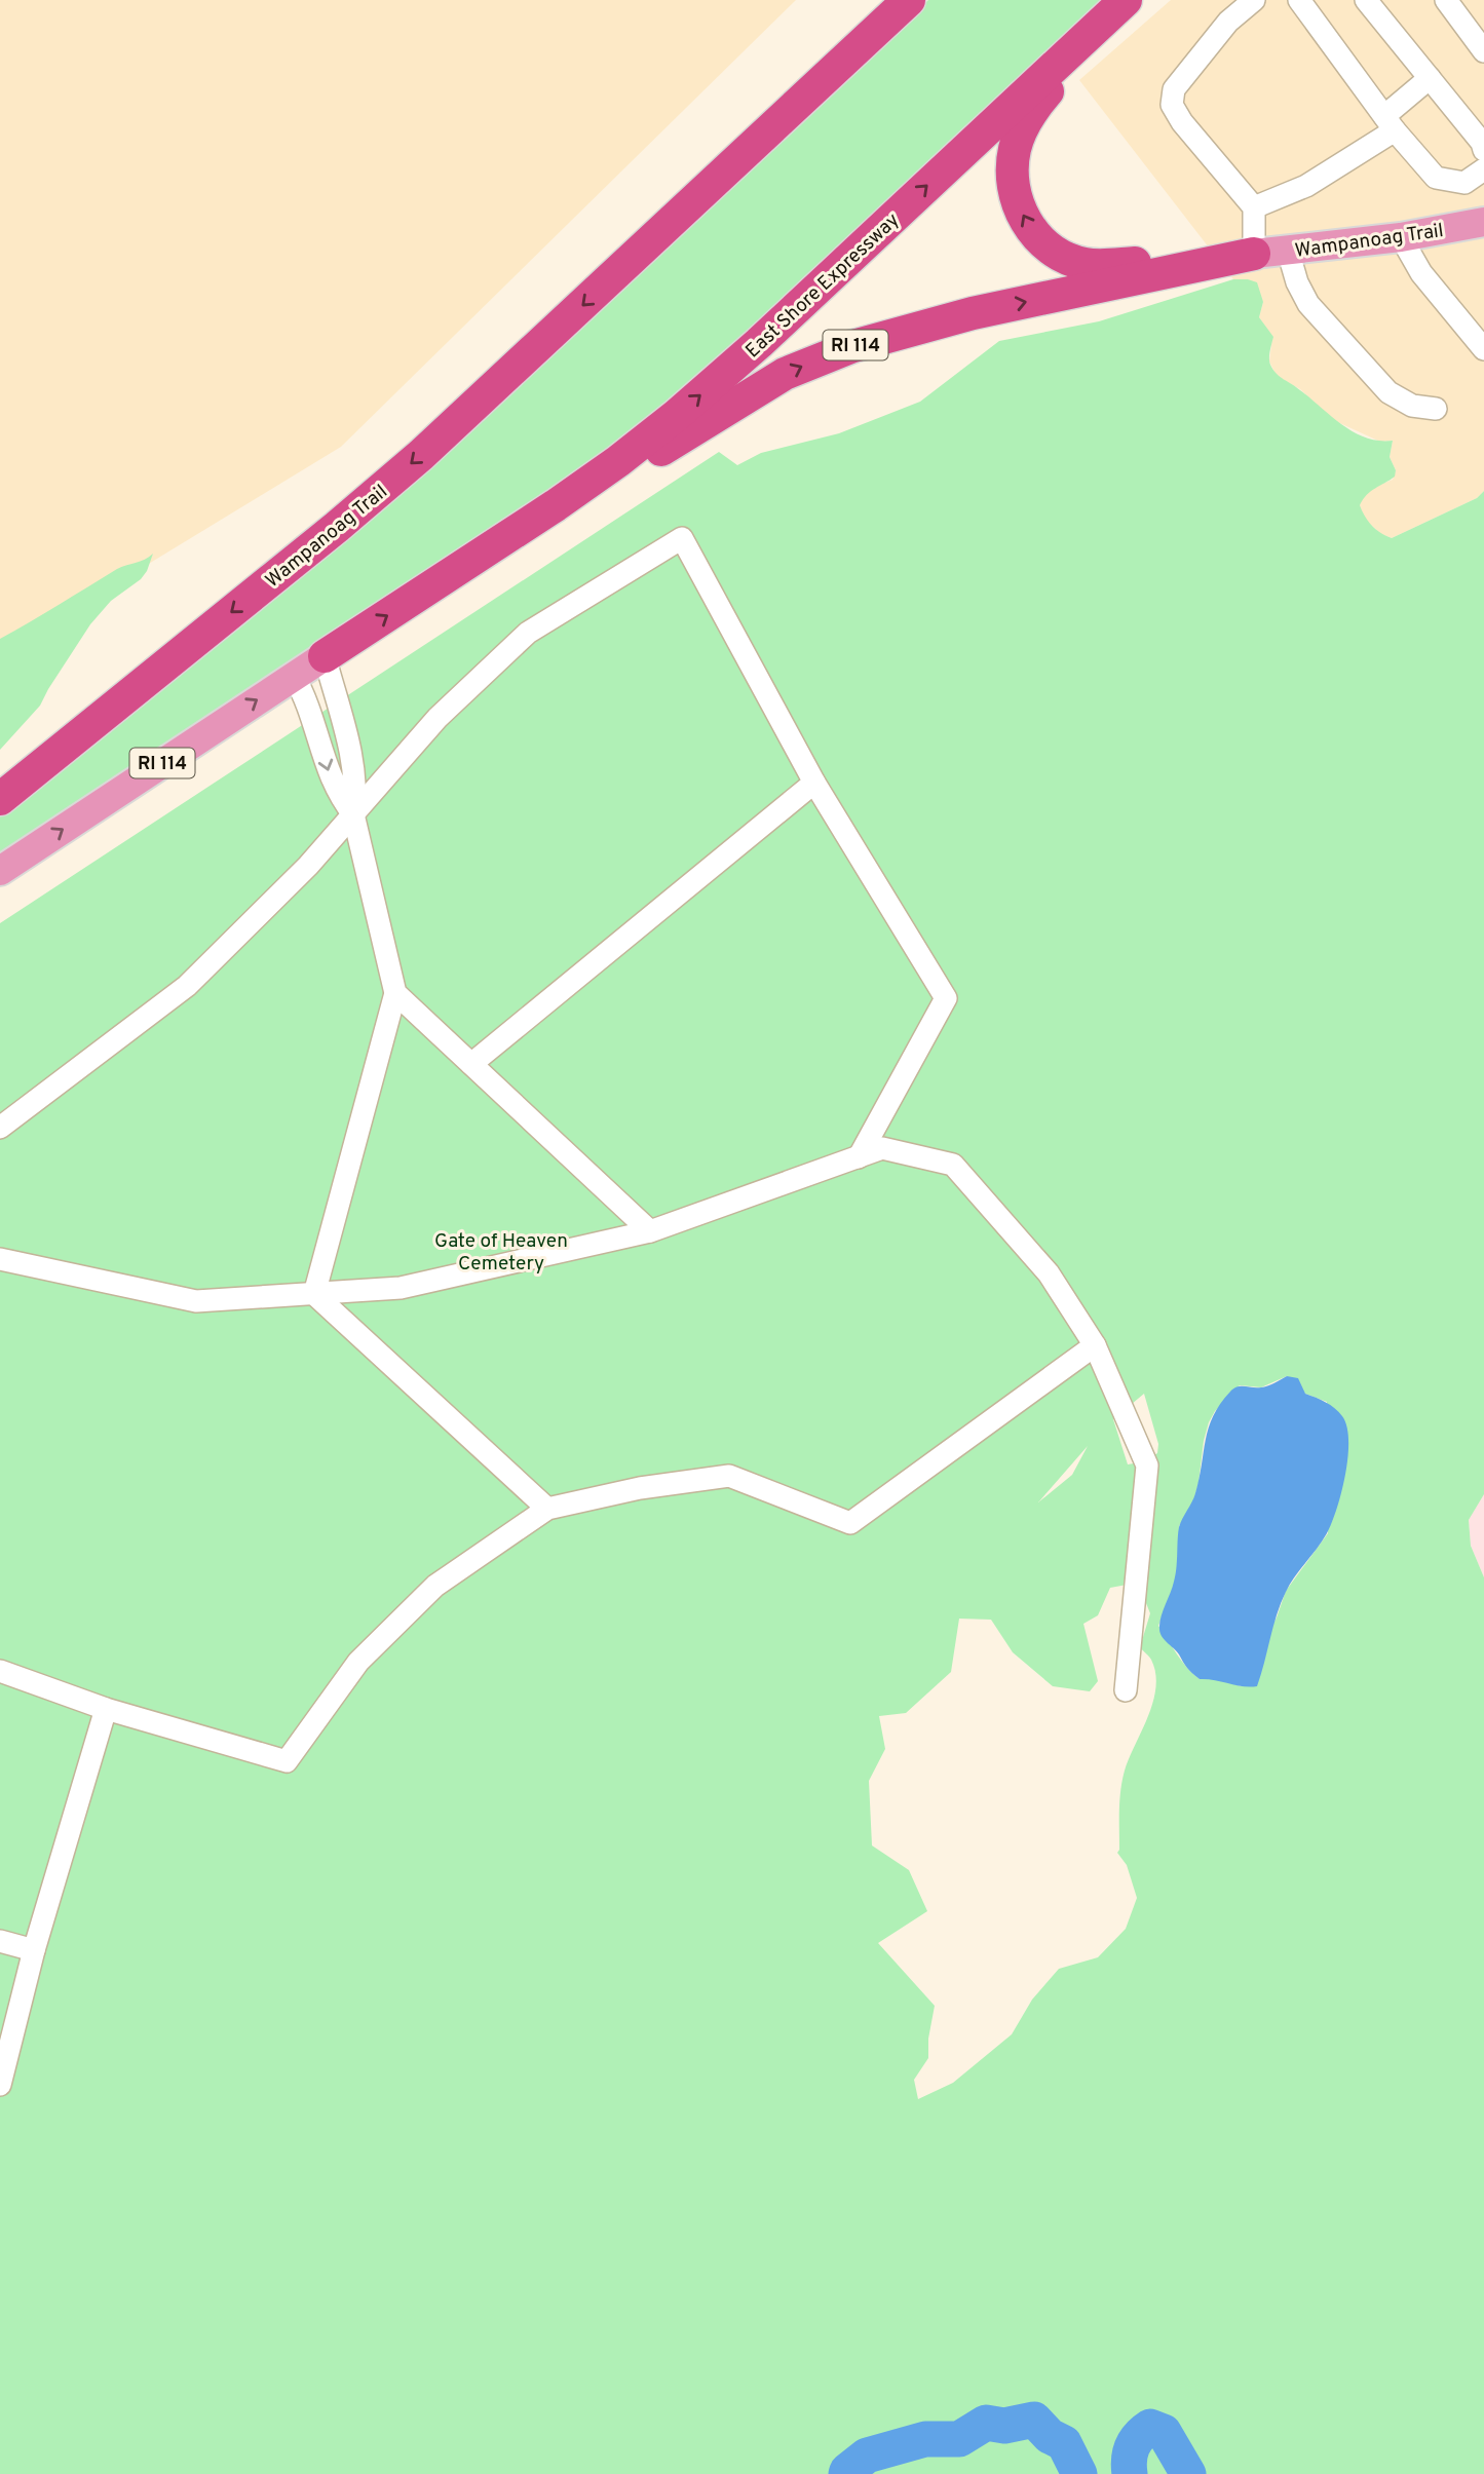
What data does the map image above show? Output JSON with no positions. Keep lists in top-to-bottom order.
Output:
{
  "streets": {
    "highway": ["Wampanoag Trail", "East Shore Expressway", "RI 114"]
  },
  "crossings": [
    ["Wampanoag Trail", "RI 114"],
    ["East Shore Expressway", "RI 114"]
  ],
  "parks": ["Gate of Heaven Cemetery"]
}
